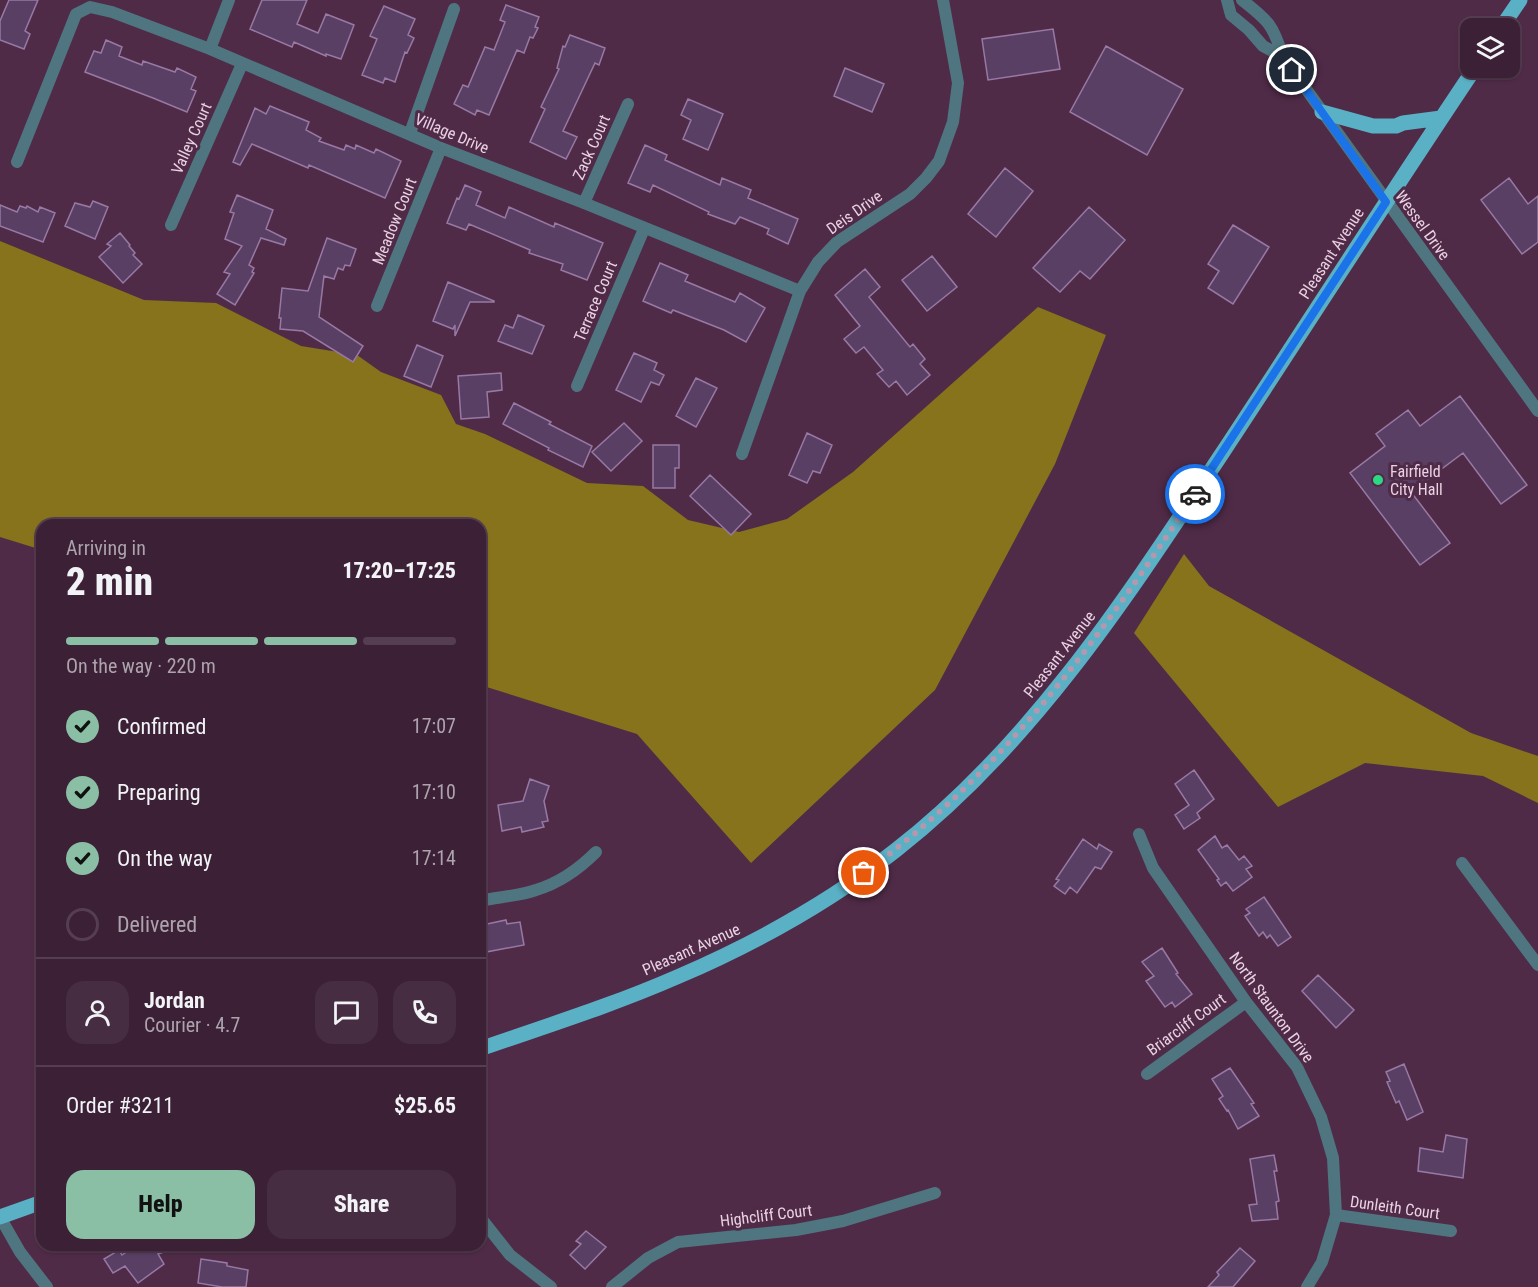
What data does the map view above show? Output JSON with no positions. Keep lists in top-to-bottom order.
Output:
{
  "streets": {
    "main road": ["Pleasant Avenue"],
    "street": [
      "Village Drive",
      "Valley Court",
      "Zack Court",
      "Deis Drive",
      "Meadow Court",
      "Wessel Drive",
      "Terrace Court",
      "North Staunton Drive",
      "Briarcliff Court",
      "Dunleith Court",
      "Highcliff Court"
    ]
  },
  "crossings": [
    ["Village Drive", "Valley Court"],
    ["Village Drive", "Zack Court"],
    ["Village Drive", "Deis Drive"],
    ["Village Drive", "Meadow Court"],
    ["Village Drive", "Terrace Court"],
    ["Wessel Drive", "Pleasant Avenue"],
    ["North Staunton Drive", "Briarcliff Court"],
    ["North Staunton Drive", "Dunleith Court"]
  ],
  "places": ["Fairfield City Hall"],
  "page": {
    "heading": ["2 min", "Arriving in", "17:20–17:25"],
    "panel": [
      "Jordan",
      "Courier · 4.7",
      "Order #3211",
      "$25.65"
    ],
    "bar": "On the way · 220 m",
    "list": [
      ["Confirmed", "17:07"],
      ["Preparing", "17:10"],
      ["On the way", "17:14"],
      "Delivered"
    ],
    "buttons": ["Help", "Share"]
  }
}
